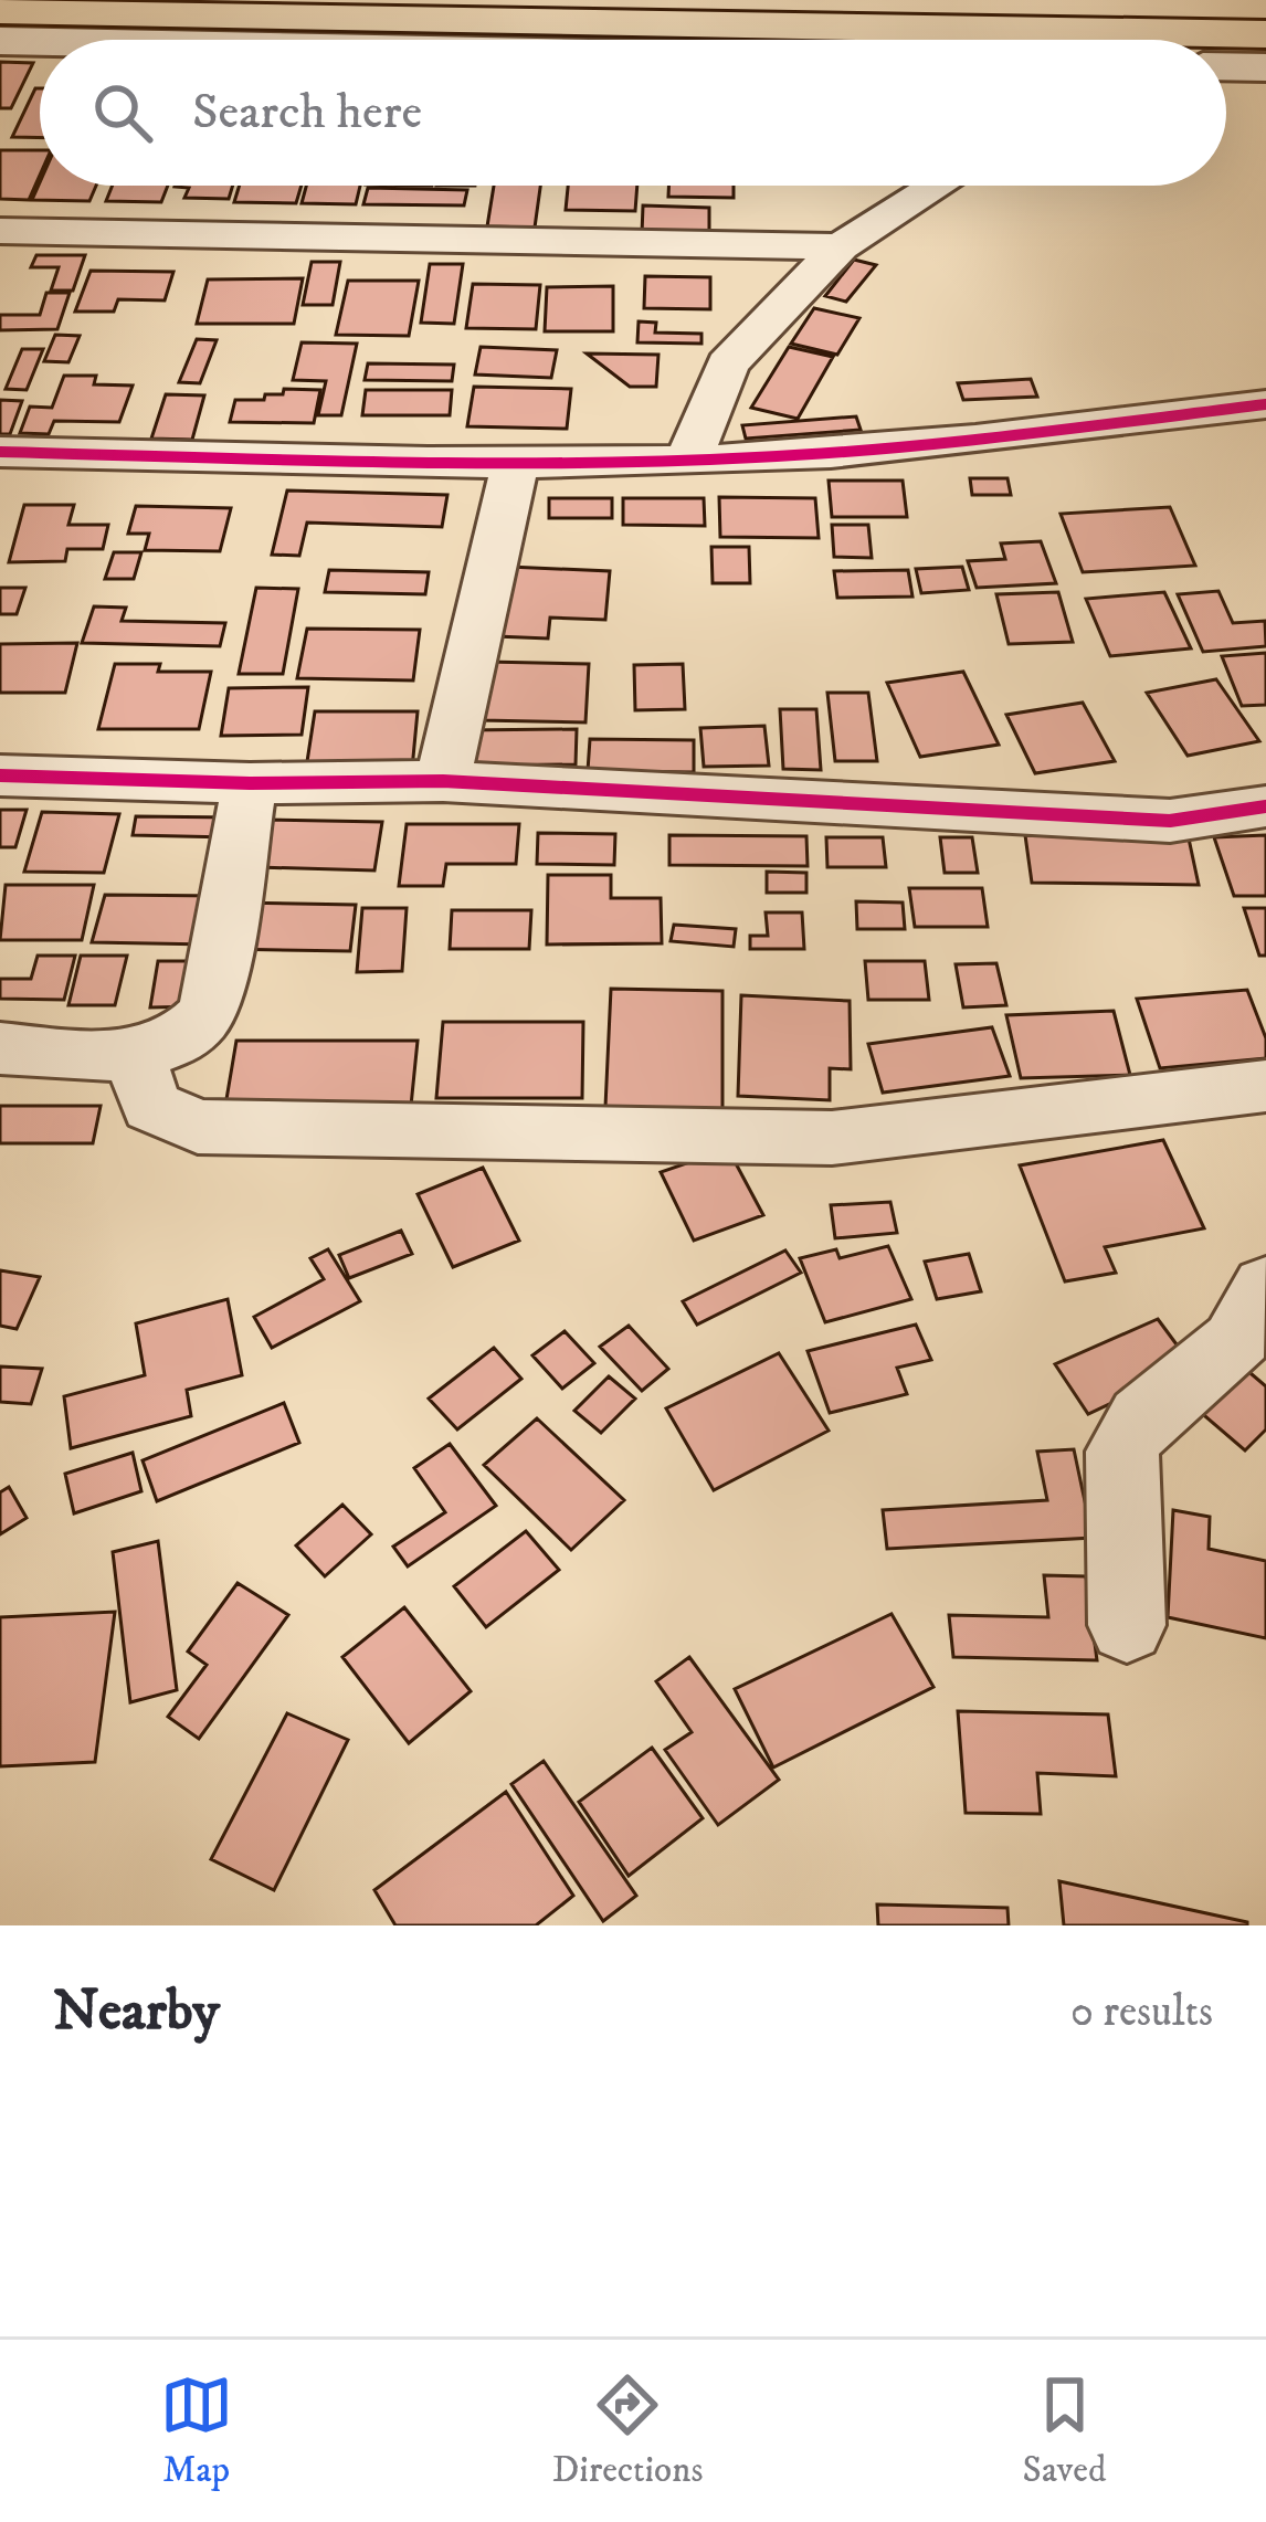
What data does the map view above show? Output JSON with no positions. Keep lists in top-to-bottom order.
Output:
{
  "page": {
    "search": "Search here",
    "heading": ["Nearby", "0 results"],
    "nav": ["Map", "Directions", "Saved"]
  }
}
